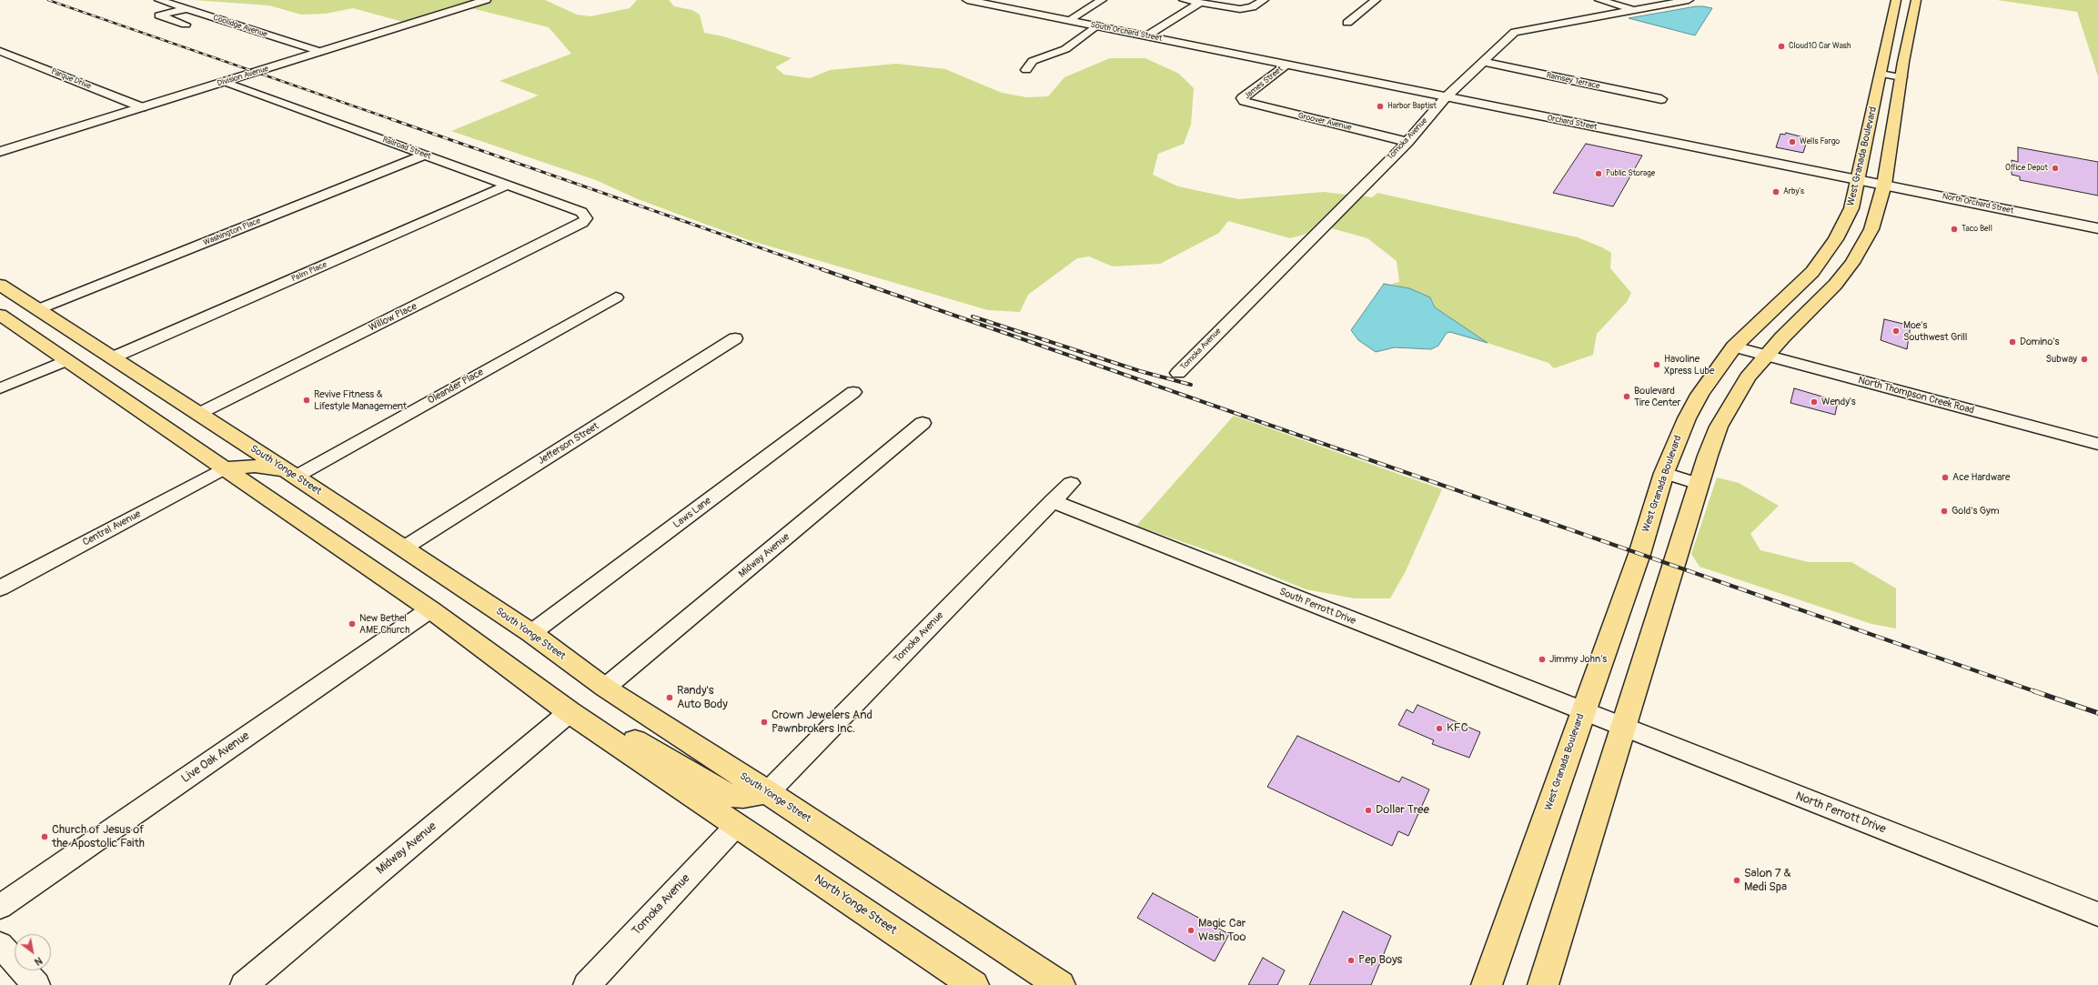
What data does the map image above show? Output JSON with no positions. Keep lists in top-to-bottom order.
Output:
{
  "streets": {
    "main road": ["West Granada Boulevard", "South Yonge Street", "North Yonge Street"],
    "street": [
      "Coolidge Avenue",
      "South Orchard Street",
      "Division Avenue",
      "Parque Drive",
      "Ramsey Terrace",
      "James Street",
      "Groover Avenue",
      "Orchard Street",
      "Tomoka Avenue",
      "Railroad Street",
      "North Orchard Street",
      "Washington Place",
      "Palm Place",
      "Willow Place",
      "Oleander Place",
      "North Thompson Creek Road",
      "Jefferson Street",
      "Laws Lane",
      "Central Avenue",
      "Midway Avenue",
      "South Perrott Drive",
      "Live Oak Avenue",
      "North Perrott Drive"
    ]
  },
  "crossings": [
    ["Coolidge Avenue", "Division Avenue"],
    ["South Orchard Street", "James Street"],
    ["South Orchard Street", "Orchard Street"],
    ["Division Avenue", "Parque Drive"],
    ["Division Avenue", "Railroad Street"],
    ["Ramsey Terrace", "Tomoka Avenue"],
    ["James Street", "Groover Avenue"],
    ["James Street", "Orchard Street"],
    ["Groover Avenue", "Tomoka Avenue"],
    ["Orchard Street", "Tomoka Avenue"],
    ["Orchard Street", "West Granada Boulevard"],
    ["Orchard Street", "North Orchard Street"],
    ["Tomoka Avenue", "South Yonge Street"],
    ["Tomoka Avenue", "South Perrott Drive"],
    ["Tomoka Avenue", "North Yonge Street"],
    ["Railroad Street", "Washington Place"],
    ["Railroad Street", "Palm Place"],
    ["Railroad Street", "Willow Place"],
    ["West Granada Boulevard", "North Orchard Street"],
    ["West Granada Boulevard", "North Thompson Creek Road"],
    ["West Granada Boulevard", "South Perrott Drive"],
    ["West Granada Boulevard", "North Perrott Drive"],
    ["Washington Place", "South Yonge Street"],
    ["Palm Place", "South Yonge Street"],
    ["Willow Place", "South Yonge Street"],
    ["Oleander Place", "South Yonge Street"],
    ["Jefferson Street", "South Yonge Street"],
    ["South Yonge Street", "Laws Lane"],
    ["South Yonge Street", "Midway Avenue"],
    ["South Perrott Drive", "North Perrott Drive"]
  ],
  "places": [
    "Cloud10 Car Wash",
    "Harbor Baptist",
    "Wells Fargo",
    "Office Depot",
    "Public Storage",
    "Arby's",
    "Taco Bell",
    "Moe's Southwest Grill",
    "Domino's",
    "Subway",
    "Havoline Xpress Lube",
    "Boulevard Tire Center",
    "Revive Fitness & Lifestyle Management",
    "Wendy's",
    "Ace Hardware",
    "Gold's Gym",
    "New Bethel AME Church",
    "Jimmy John's",
    "Randy's Auto Body",
    "Crown Jewelers And Pawnbrokers Inc.",
    "KFC",
    "Dollar Tree",
    "Church of Jesus of the Apostolic Faith",
    "Salon 7 & Medi Spa",
    "Magic Car Wash Too",
    "Pep Boys"
  ],
  "north": "bottom right"
}
